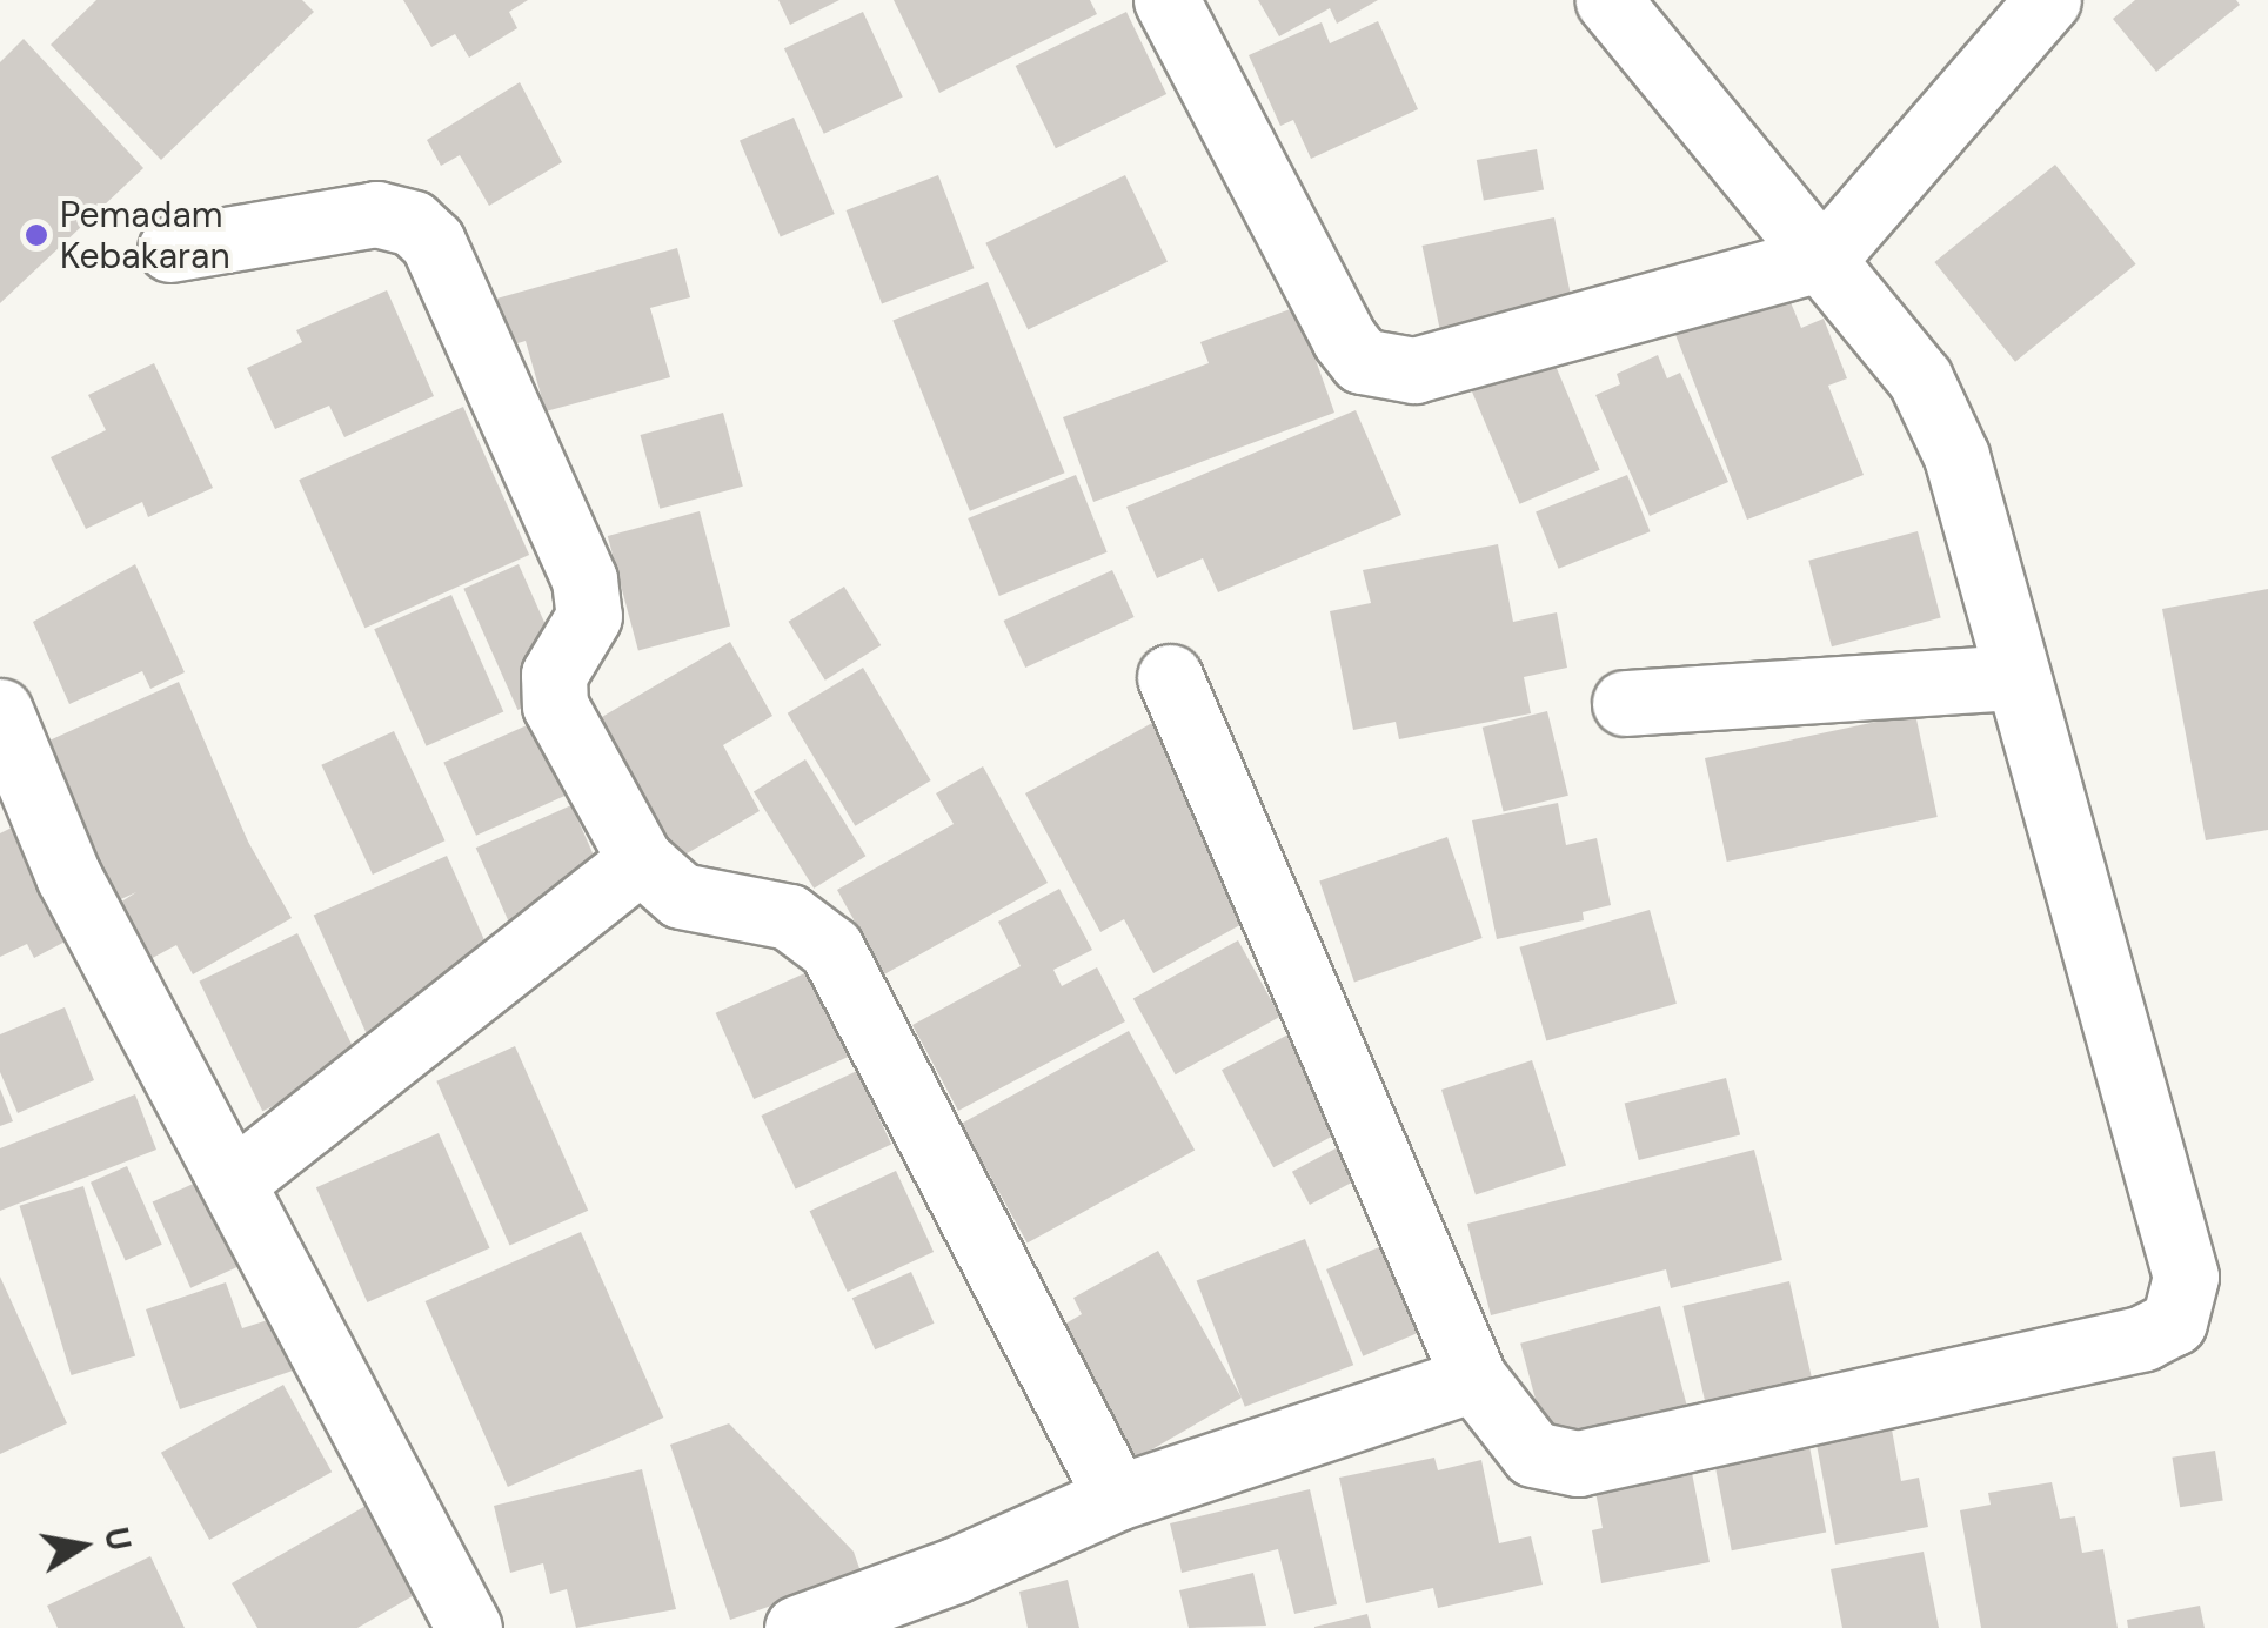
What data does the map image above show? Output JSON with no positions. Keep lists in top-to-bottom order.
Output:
{
  "places": ["Pemadam Kebakaran"],
  "north": "right"
}
